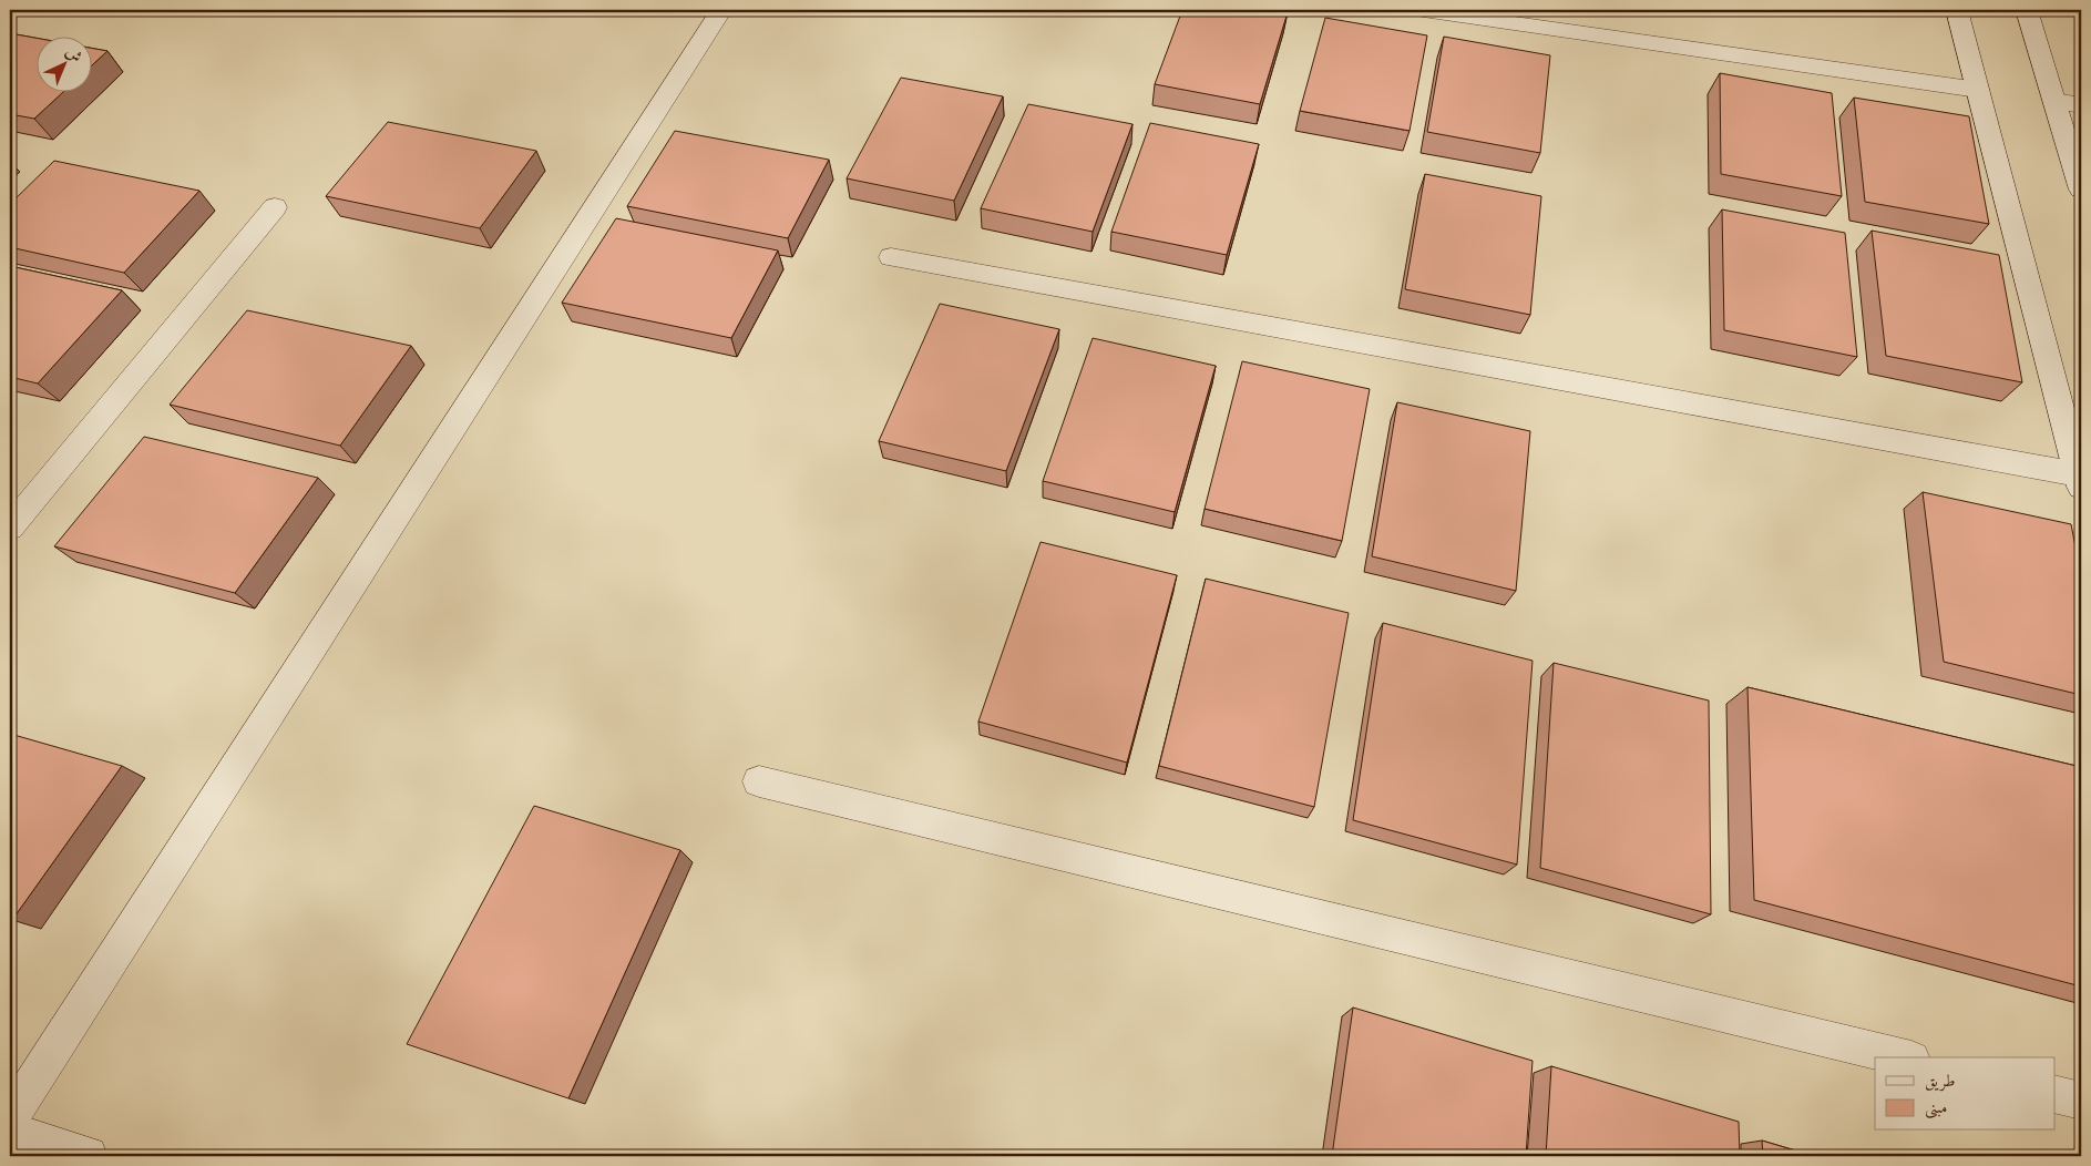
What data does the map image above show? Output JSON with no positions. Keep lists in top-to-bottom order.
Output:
{
  "legend": ["طريق", "مبنى"],
  "north": "top right"
}
